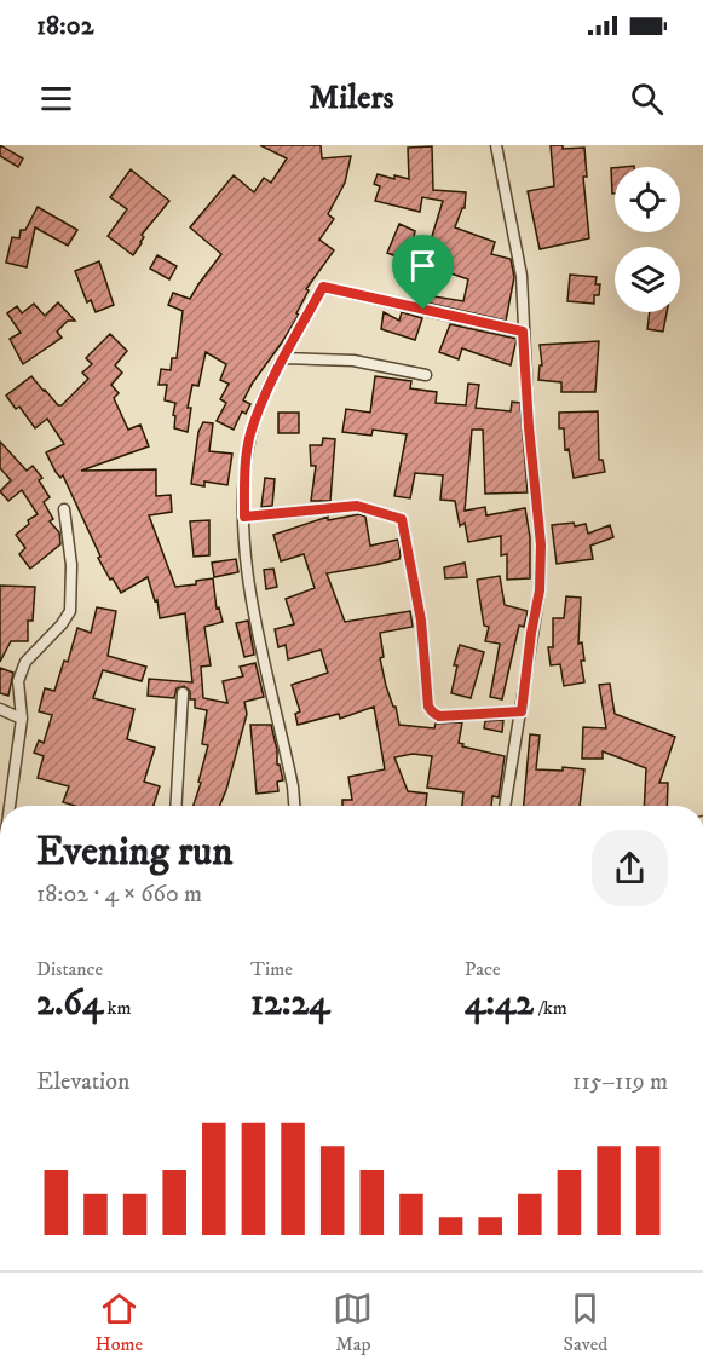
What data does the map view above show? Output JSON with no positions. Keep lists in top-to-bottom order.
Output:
{
  "page": {
    "status": "18:02",
    "header": "Milers",
    "heading": ["Evening run", "18:02 · 4 × 660 m"],
    "stats": [
      ["Distance", "2.64 km"],
      ["Time", "12:24"],
      ["Pace", "4:42 /km"]
    ],
    "chart": ["Elevation", "115–119 m"],
    "tabs": ["Home", "Map", "Saved"]
  }
}
